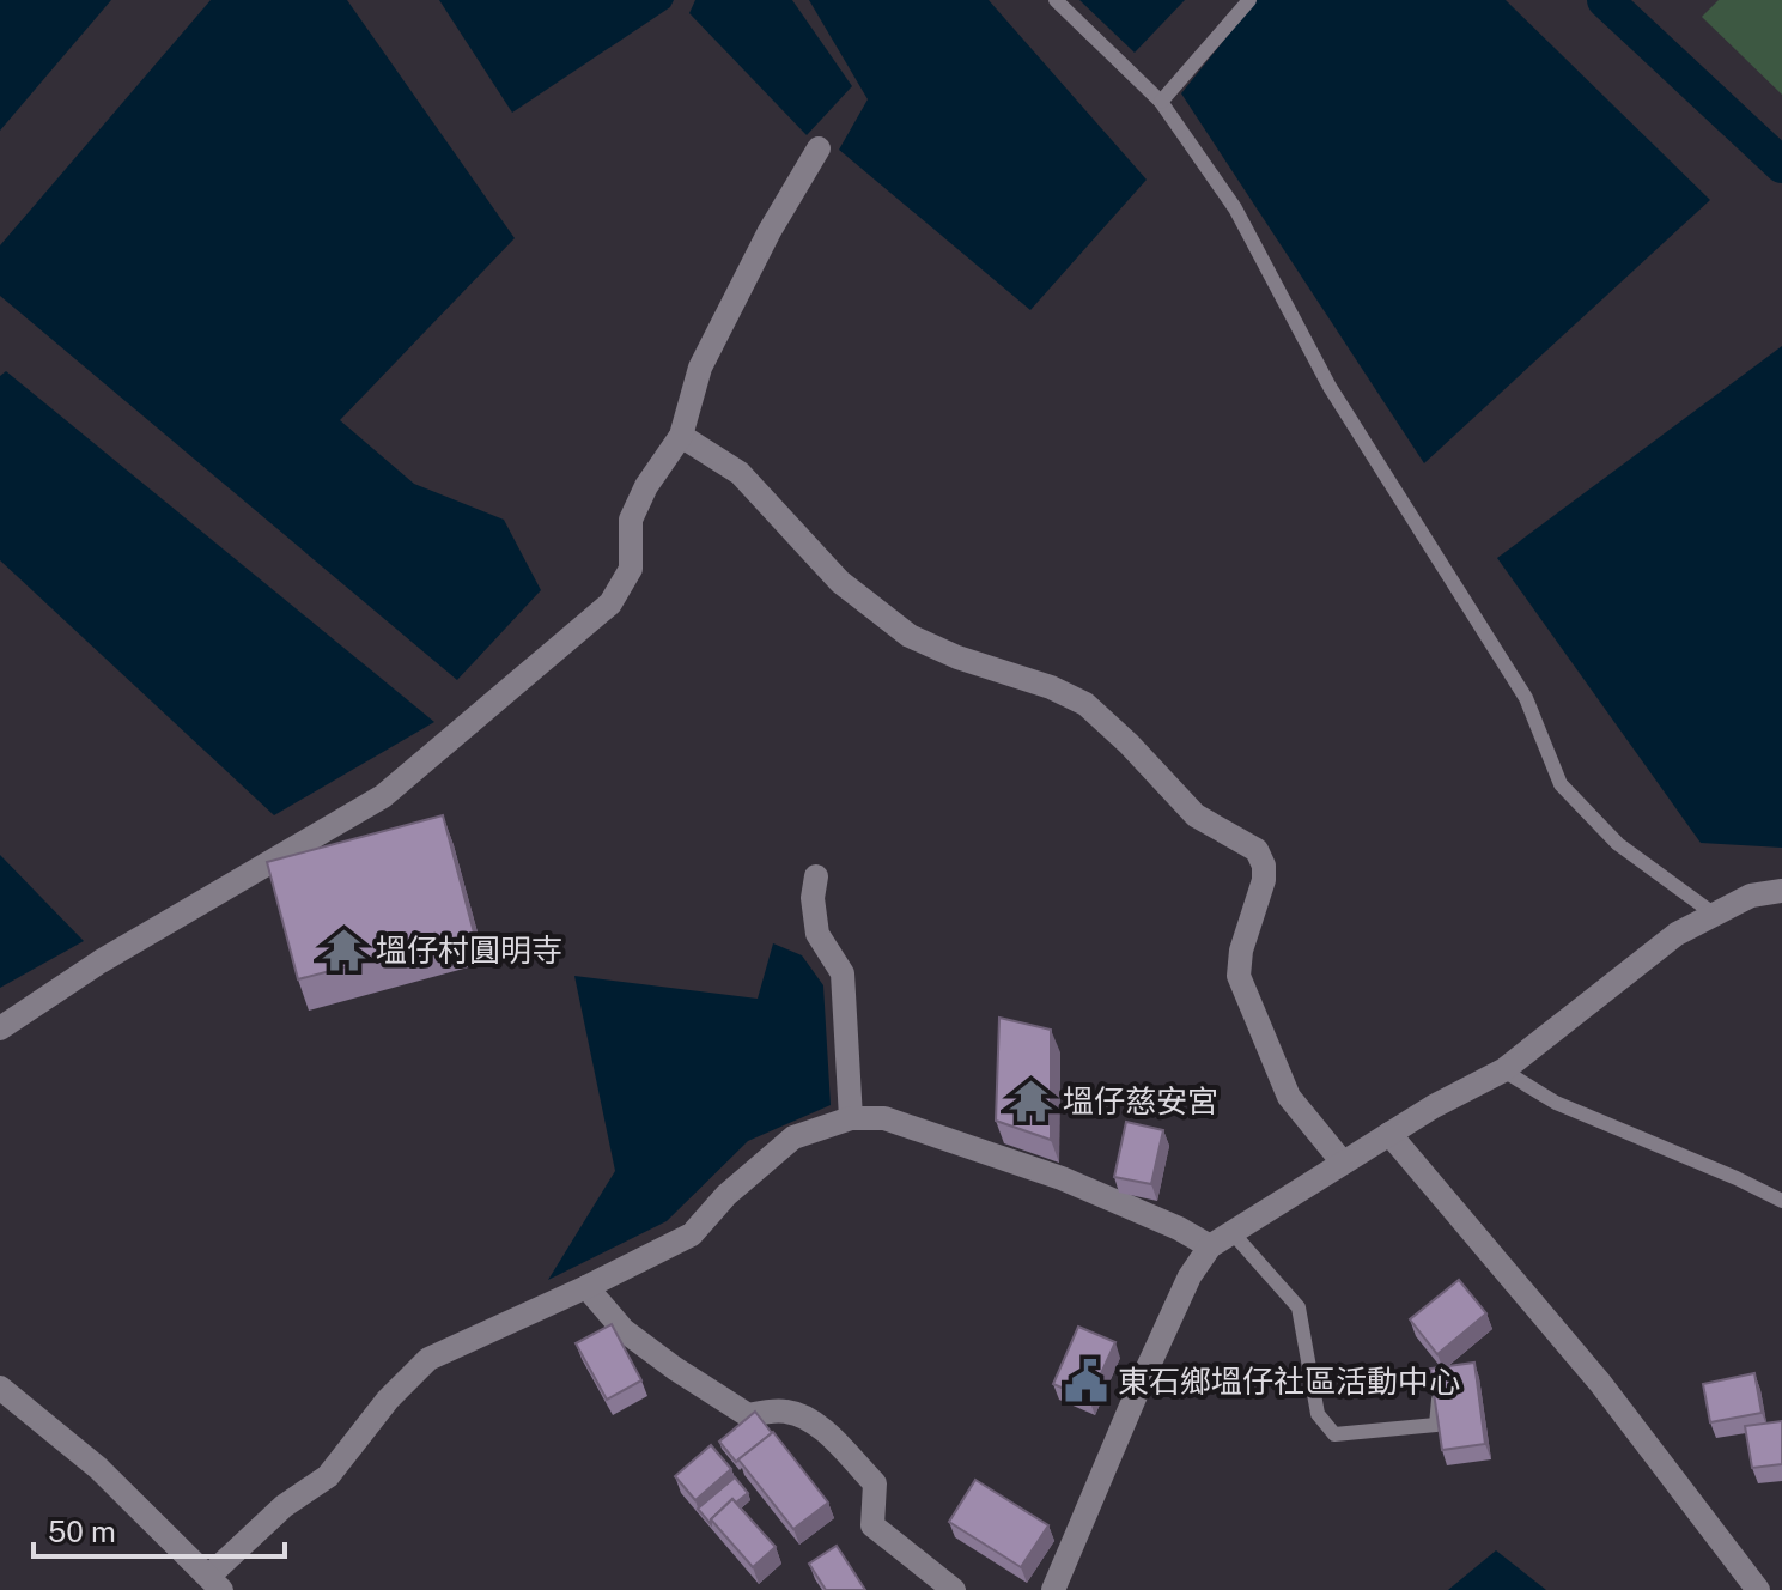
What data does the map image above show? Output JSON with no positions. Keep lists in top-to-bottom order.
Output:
{
  "places": {
    "temple": ["塭仔村圓明寺", "塭仔慈安宮"],
    "public building": ["東石鄉塭仔社區活動中心"]
  },
  "scale_bar": "50 m"
}
